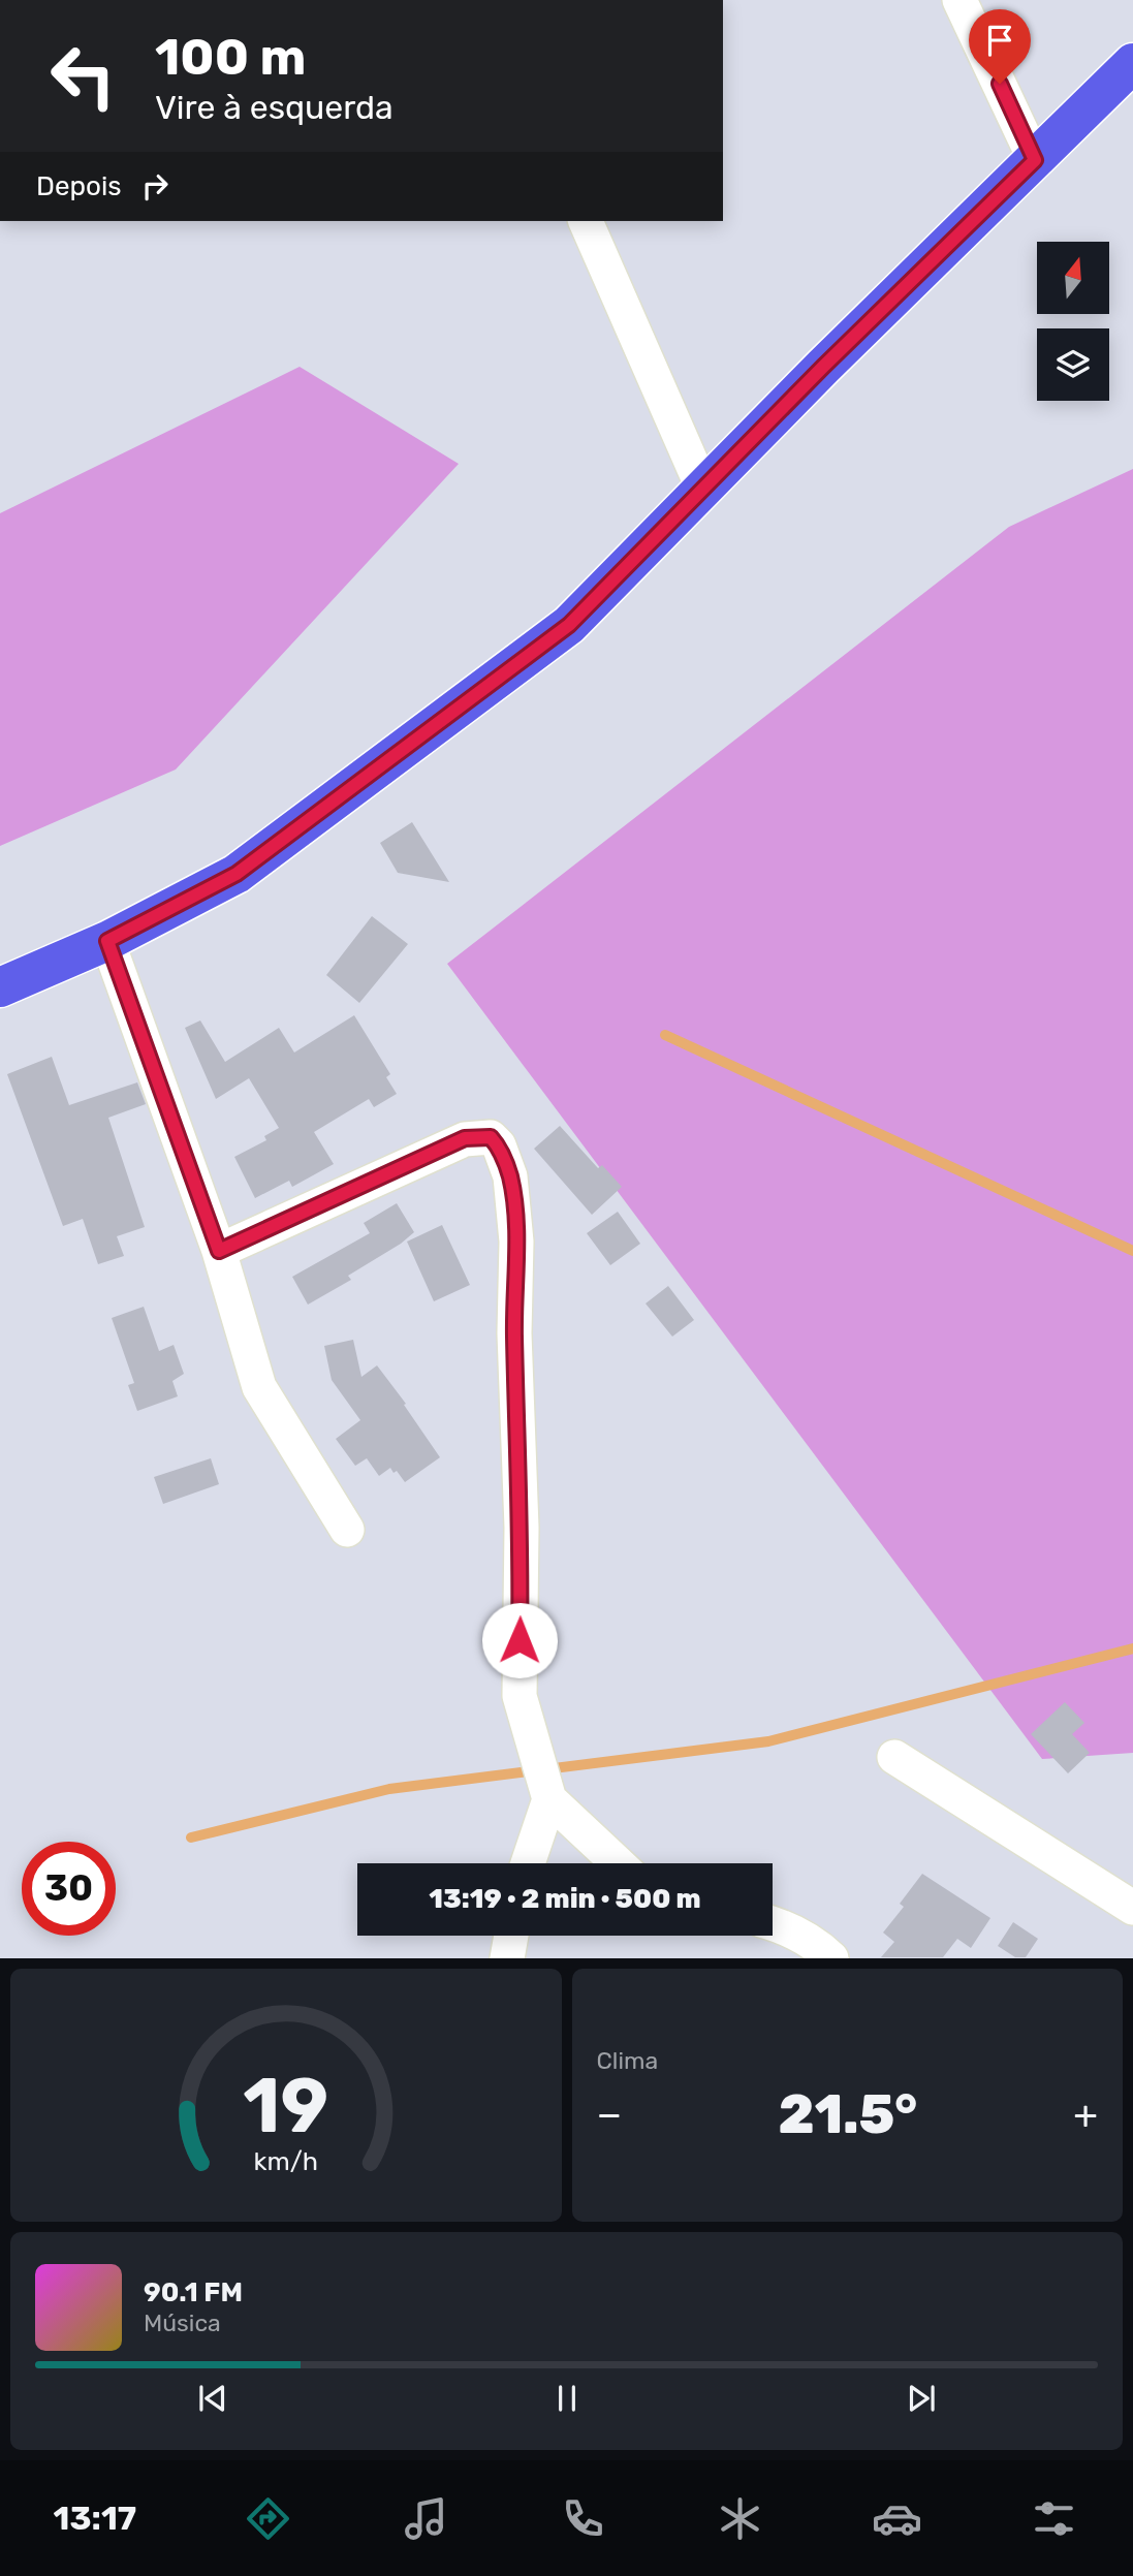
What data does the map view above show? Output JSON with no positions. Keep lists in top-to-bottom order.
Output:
{
  "north": "top",
  "page": {
    "turn": ["100 m", "Vire à esquerda"],
    "then": "Depois",
    "limit": "30",
    "trip": "13:19 · 2 min · 500 m",
    "tile": "Clima",
    "heat": ["−", "21.5°", "+"],
    "song": ["90.1 FM", "Música"],
    "tabs": "13:17",
    "gauge": ["19", "km/h"]
  }
}
